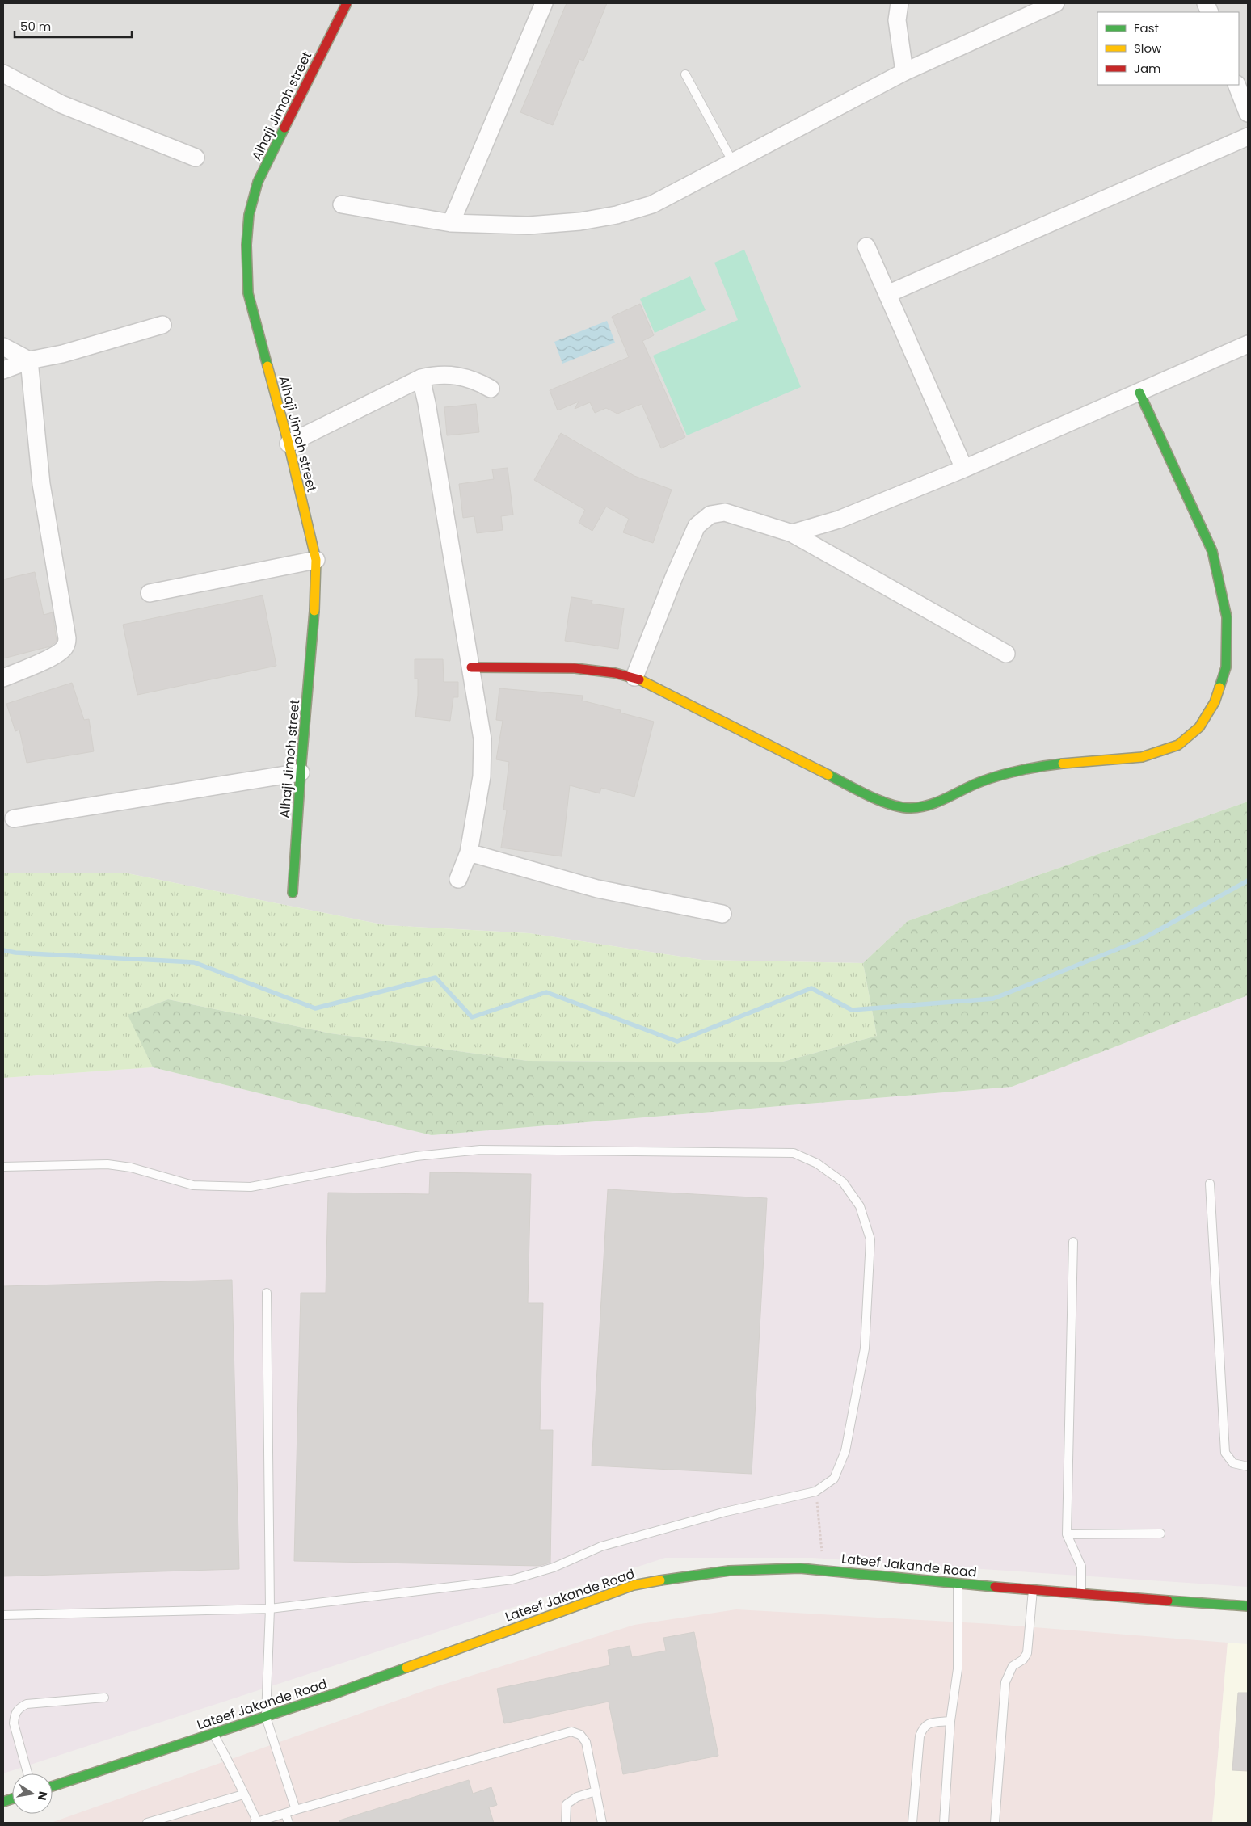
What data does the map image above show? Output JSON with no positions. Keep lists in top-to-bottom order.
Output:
{
  "streets": {
    "street": ["Alhaji Jimoh street", "Lateef Jakande Road"]
  },
  "legend": ["Fast", "Slow", "Jam"],
  "scale_bar": "50 m",
  "north": "right"
}
